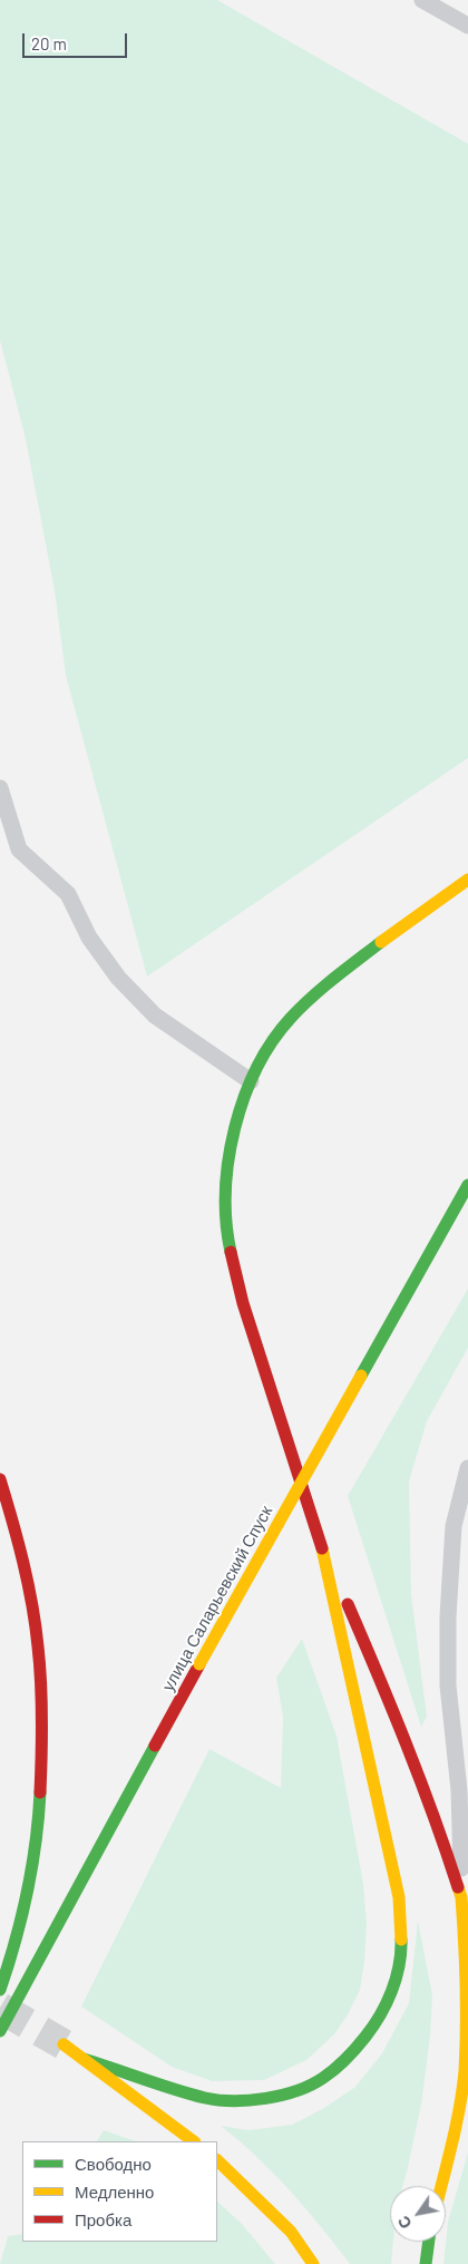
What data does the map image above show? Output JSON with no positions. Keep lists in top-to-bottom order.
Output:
{
  "streets": {
    "street": ["улица Саларьевский Спуск"]
  },
  "legend": ["Свободно", "Медленно", "Пробка"],
  "scale_bar": "20 m",
  "north": "bottom left"
}
